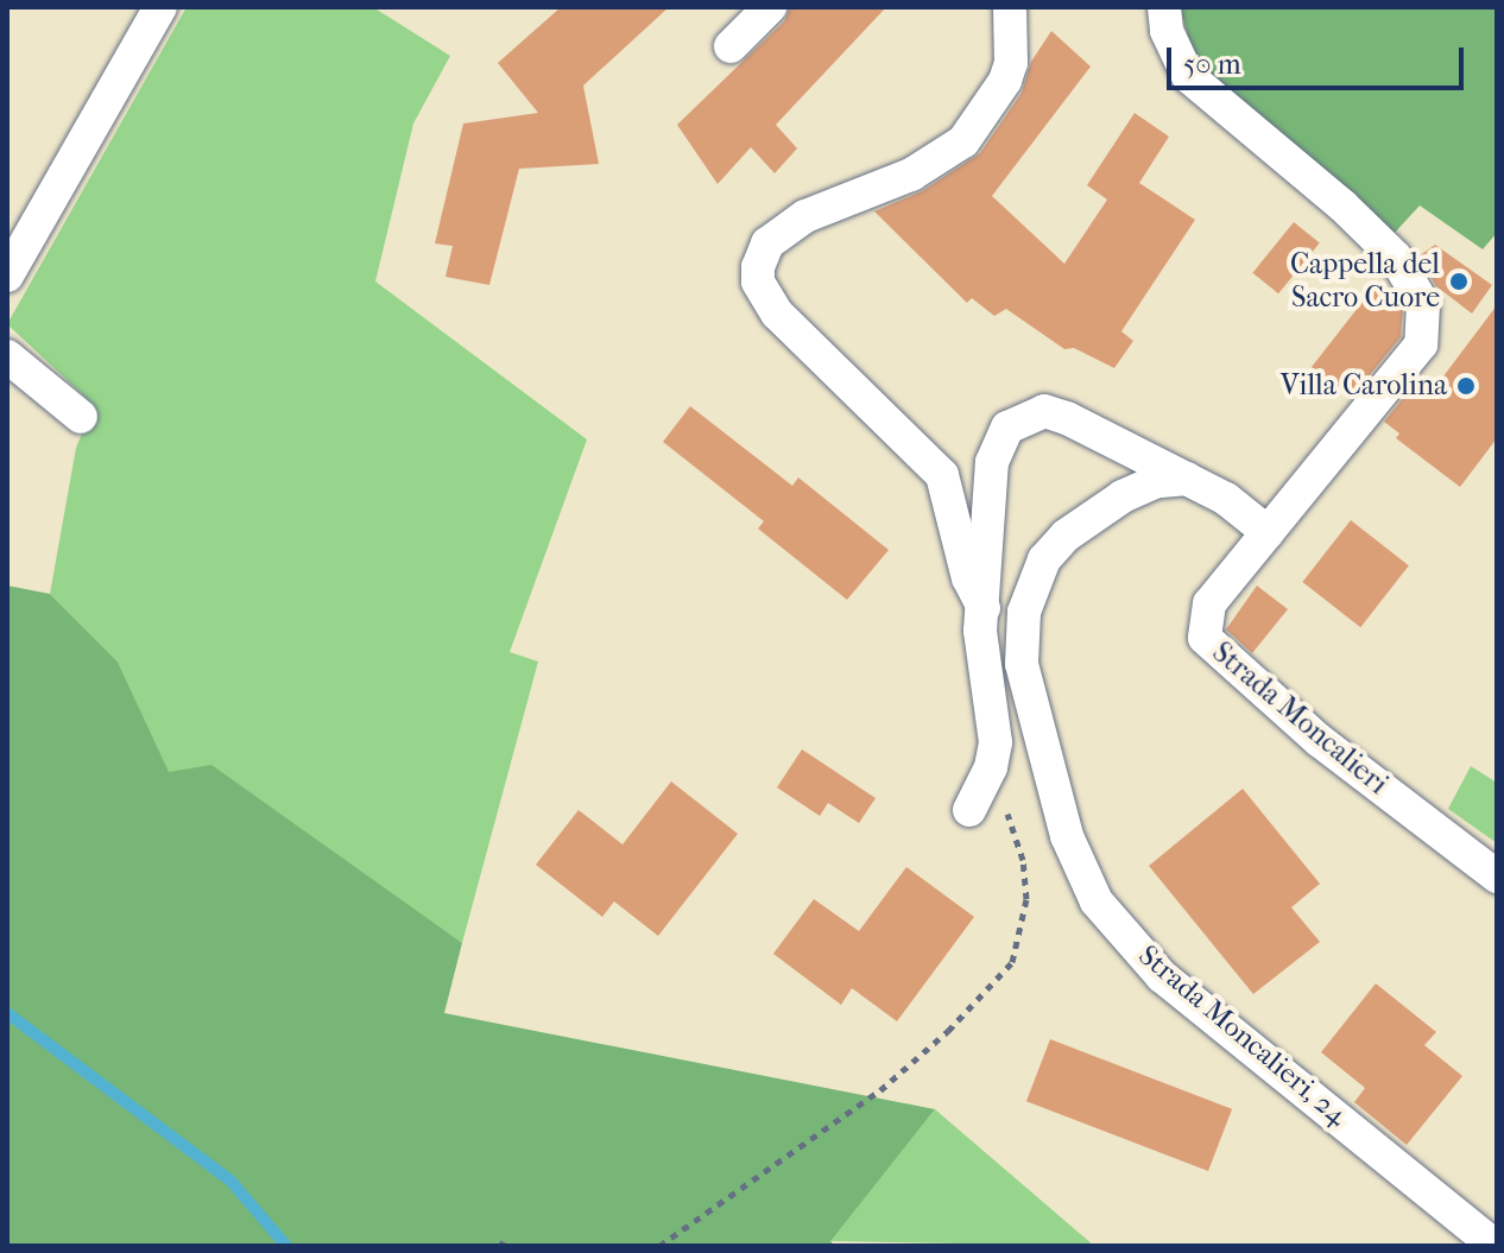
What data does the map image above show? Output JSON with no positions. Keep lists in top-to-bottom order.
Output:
{
  "streets": {
    "street": ["Strada Moncalieri", "Strada Moncalieri, 24"]
  },
  "places": ["Cappella del Sacro Cuore", "Villa Carolina"],
  "scale_bar": "50 m"
}
